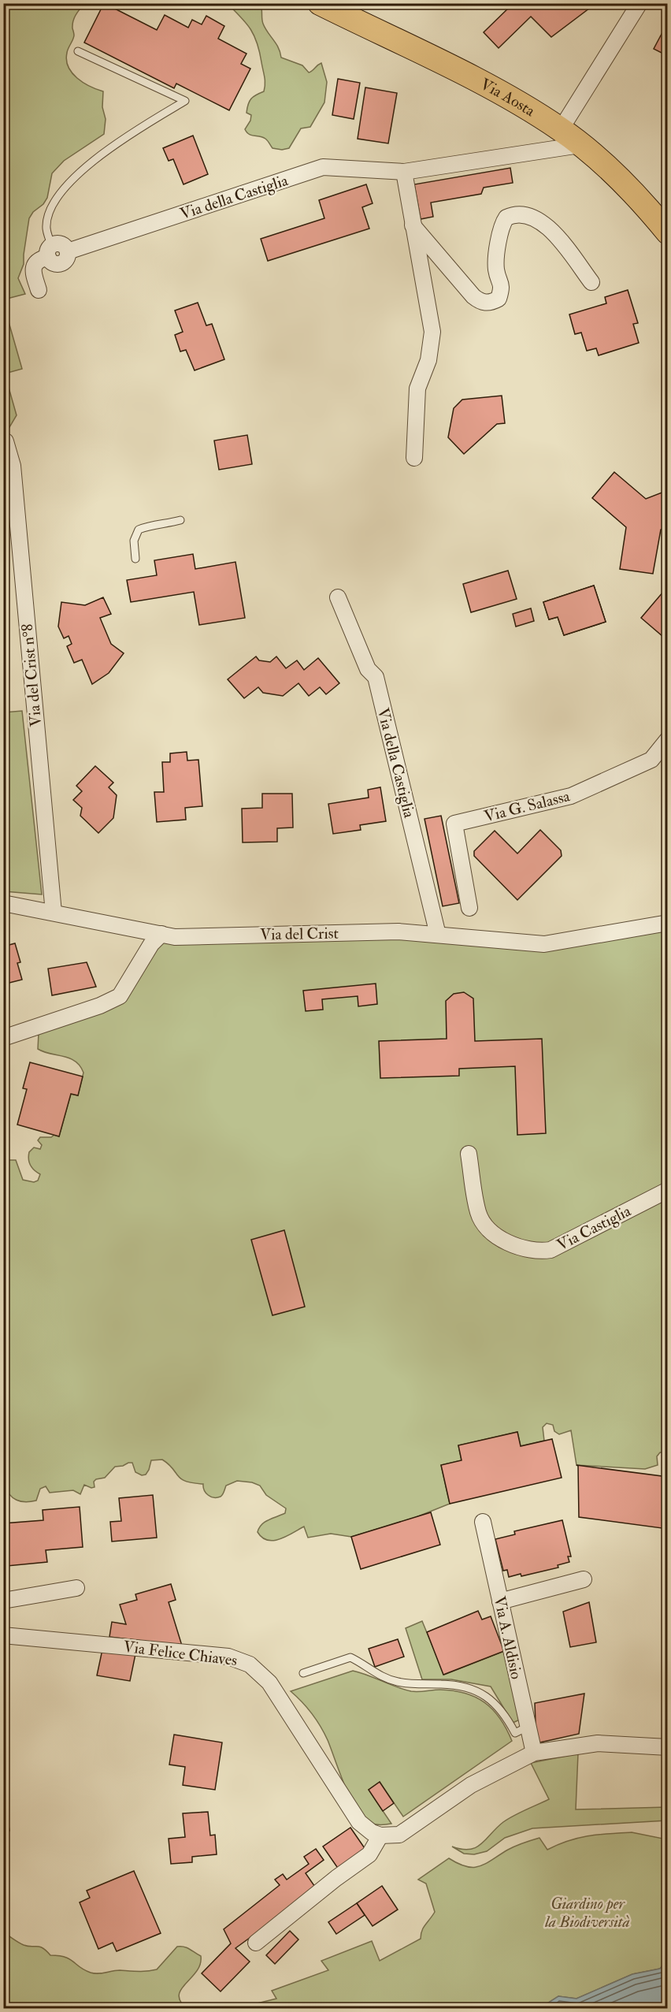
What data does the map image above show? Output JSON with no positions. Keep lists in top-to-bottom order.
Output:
{
  "streets": {
    "main road": ["Via Aosta"],
    "street": [
      "Via della Castiglia",
      "Via del Crist n°8",
      "Via G. Salassa",
      "Via del Crist",
      "Via Castiglia",
      "Via A. Aldisio",
      "Via Felice Chiaves"
    ]
  },
  "crossings": [
    ["Via Aosta", "Via della Castiglia"],
    ["Via della Castiglia", "Via del Crist"],
    ["Via del Crist n°8", "Via del Crist"]
  ],
  "parks": ["Giardino per la Biodiversità"]
}
